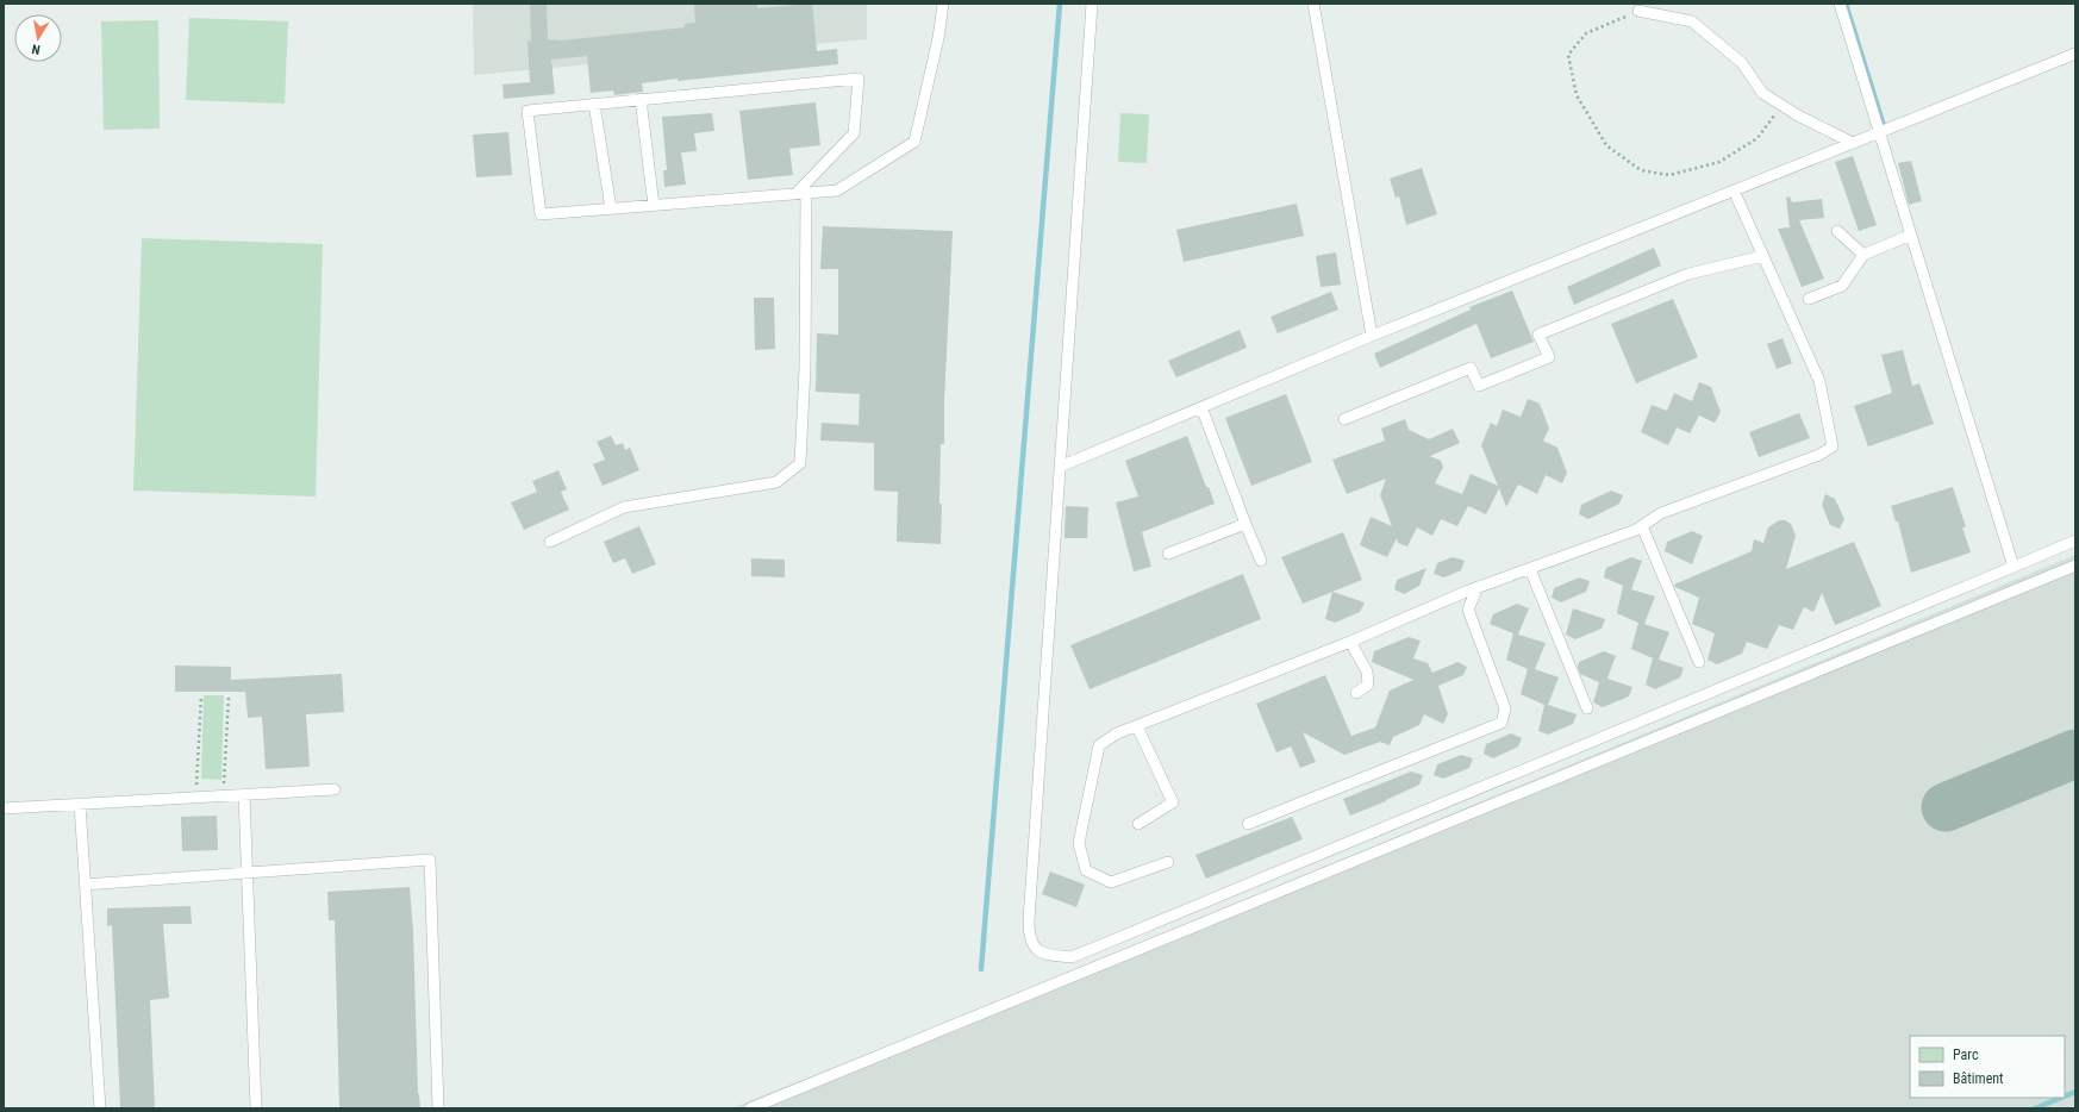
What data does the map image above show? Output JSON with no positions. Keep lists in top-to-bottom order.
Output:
{
  "legend": ["Parc", "Bâtiment"],
  "north": "bottom"
}
